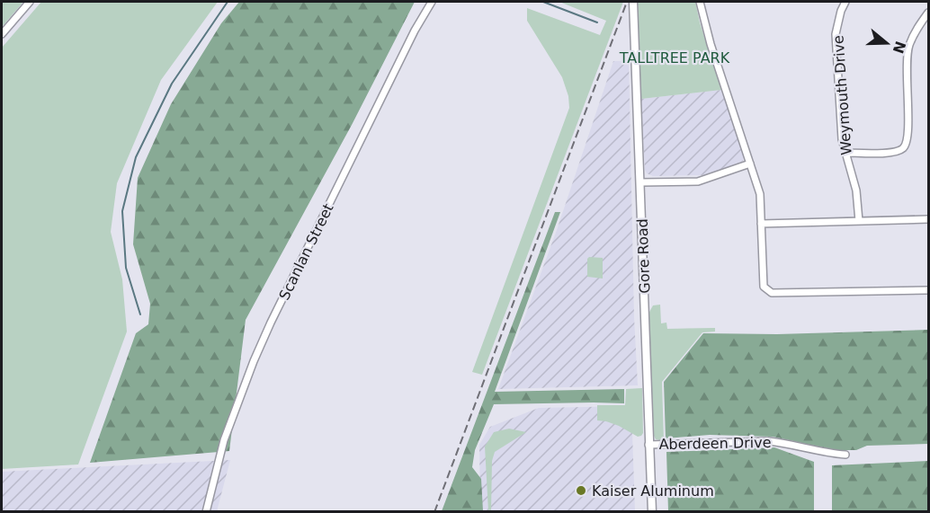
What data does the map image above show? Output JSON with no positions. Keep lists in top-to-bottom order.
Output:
{
  "streets": {
    "main road": ["Gore Road"],
    "street": ["Weymouth Drive", "Scanlan Street", "Aberdeen Drive"]
  },
  "crossings": [
    ["Gore Road", "Aberdeen Drive"]
  ],
  "parks": ["TALLTREE PARK"],
  "places": ["Kaiser Aluminum"],
  "north": "right"
}
